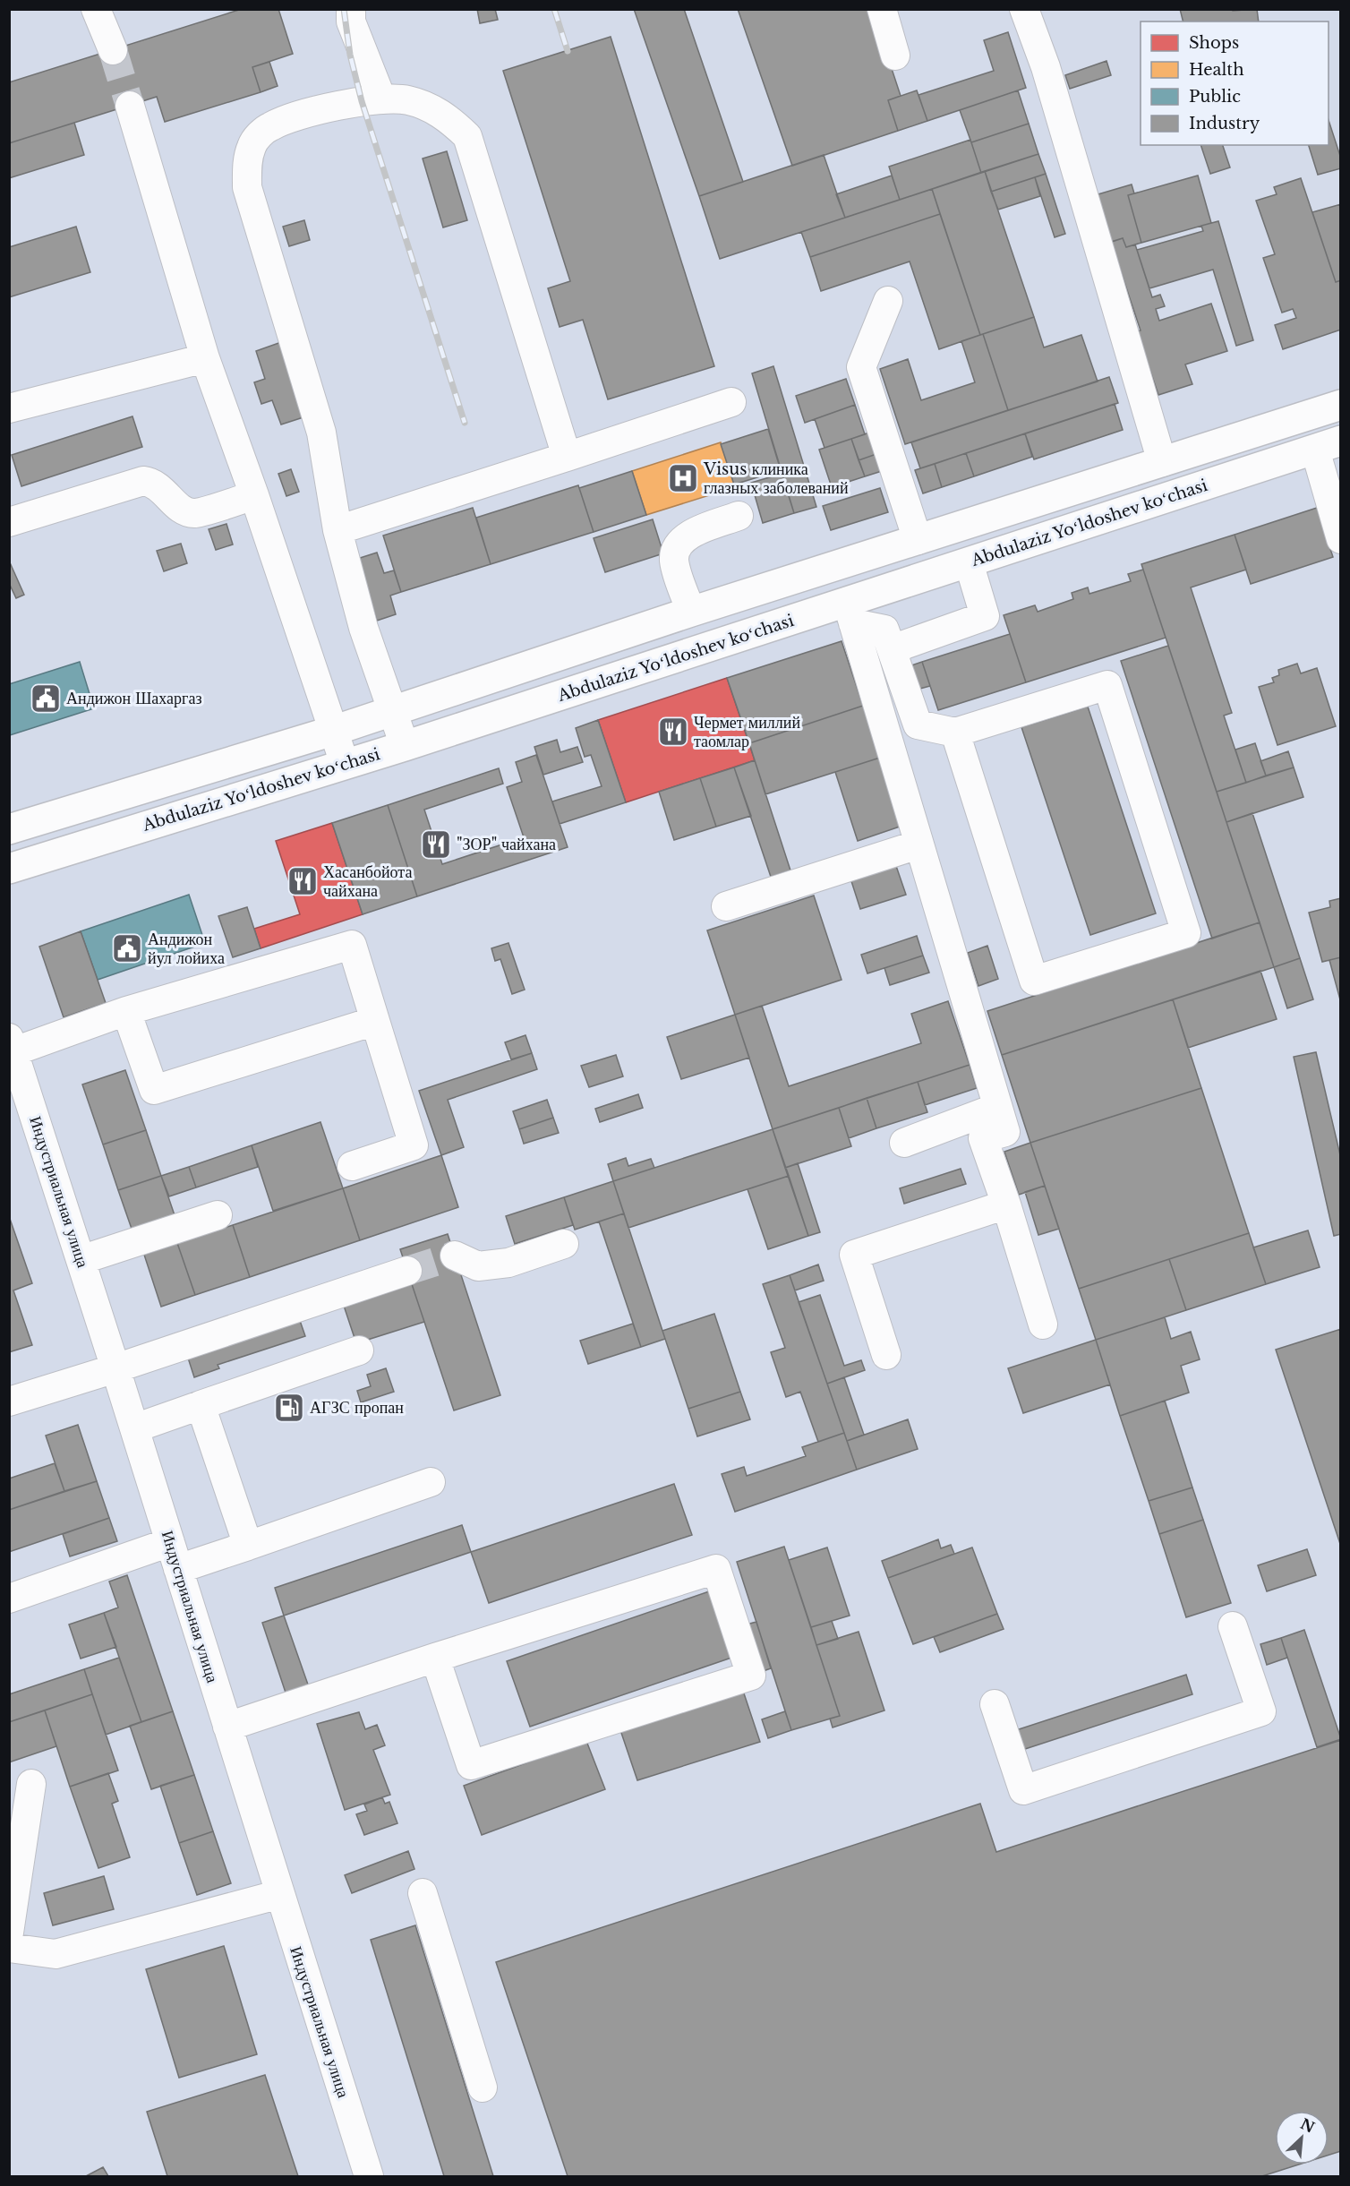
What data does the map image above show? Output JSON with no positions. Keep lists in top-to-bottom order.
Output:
{
  "streets": {
    "main road": ["Abdulaziz Yoʻldoshev koʻchasi"],
    "street": ["Индустриальная улица"]
  },
  "places": {
    "hospital": ["Visus клиника глазных заболеваний"],
    "public building": ["Андижон Шахаргаз", "Андижон йул лойиха"],
    "restaurant": ["Чермет миллий таомлар", "\"ЗОР\" чайхана", "Хасанбойота чайхана"],
    "fuel station": ["АГЗС пропан"]
  },
  "legend": [
    "Shops",
    "Health",
    "Public",
    "Industry"
  ],
  "north": "top right"
}
